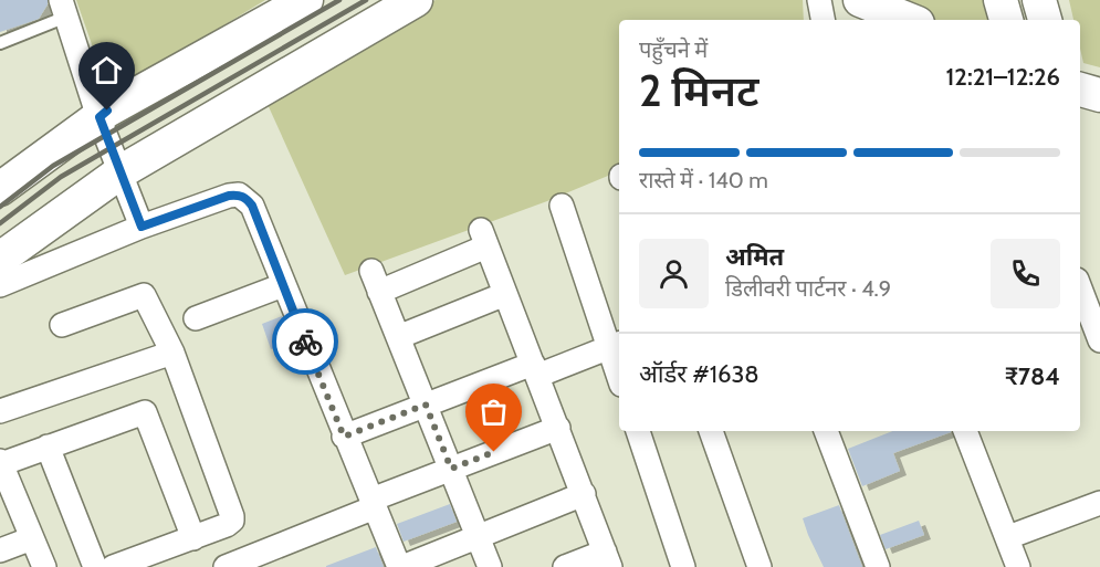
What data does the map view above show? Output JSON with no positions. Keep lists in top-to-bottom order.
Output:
{
  "page": {
    "heading": ["2 मिनट", "पहुँचने में", "12:21–12:26"],
    "panel": [
      "अमित",
      "डिलीवरी पार्टनर · 4.9",
      "ऑर्डर #1638",
      "₹784"
    ],
    "bar": "रास्ते में · 140 m"
  }
}
